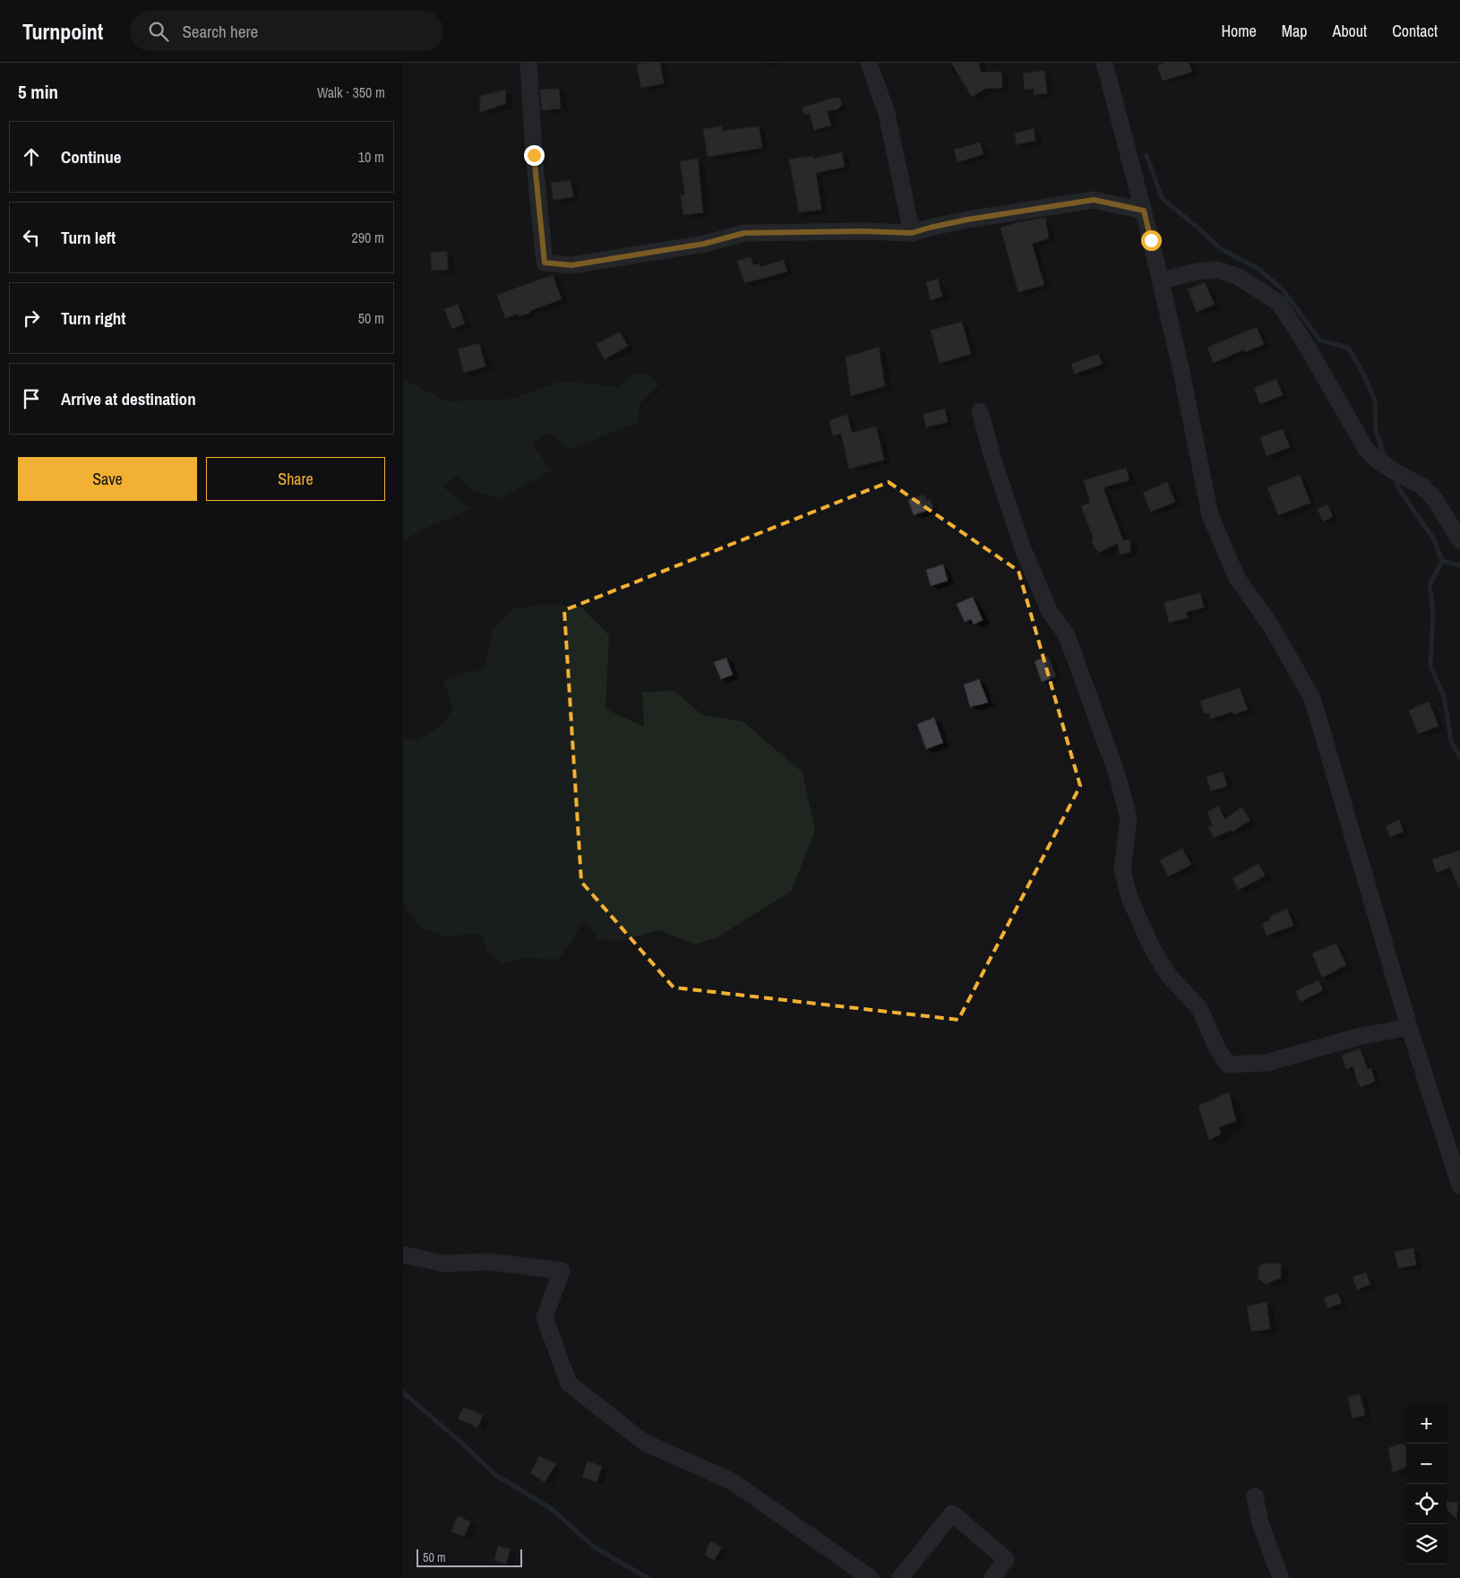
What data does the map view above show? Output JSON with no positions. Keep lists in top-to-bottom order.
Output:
{
  "scale_bar": "50 m",
  "page": {
    "header": "Turnpoint",
    "search": "Search here",
    "nav": [
      "Home",
      "Map",
      "About",
      "Contact"
    ],
    "heading": ["5 min", "Walk · 350 m"],
    "list": [
      ["Continue", "10 m"],
      ["Turn left", "290 m"],
      ["Turn right", "50 m"],
      "Arrive at destination"
    ],
    "buttons": ["Save", "Share"],
    "map_buttons": ["+", "−"],
    "scale": "50 m"
  }
}
